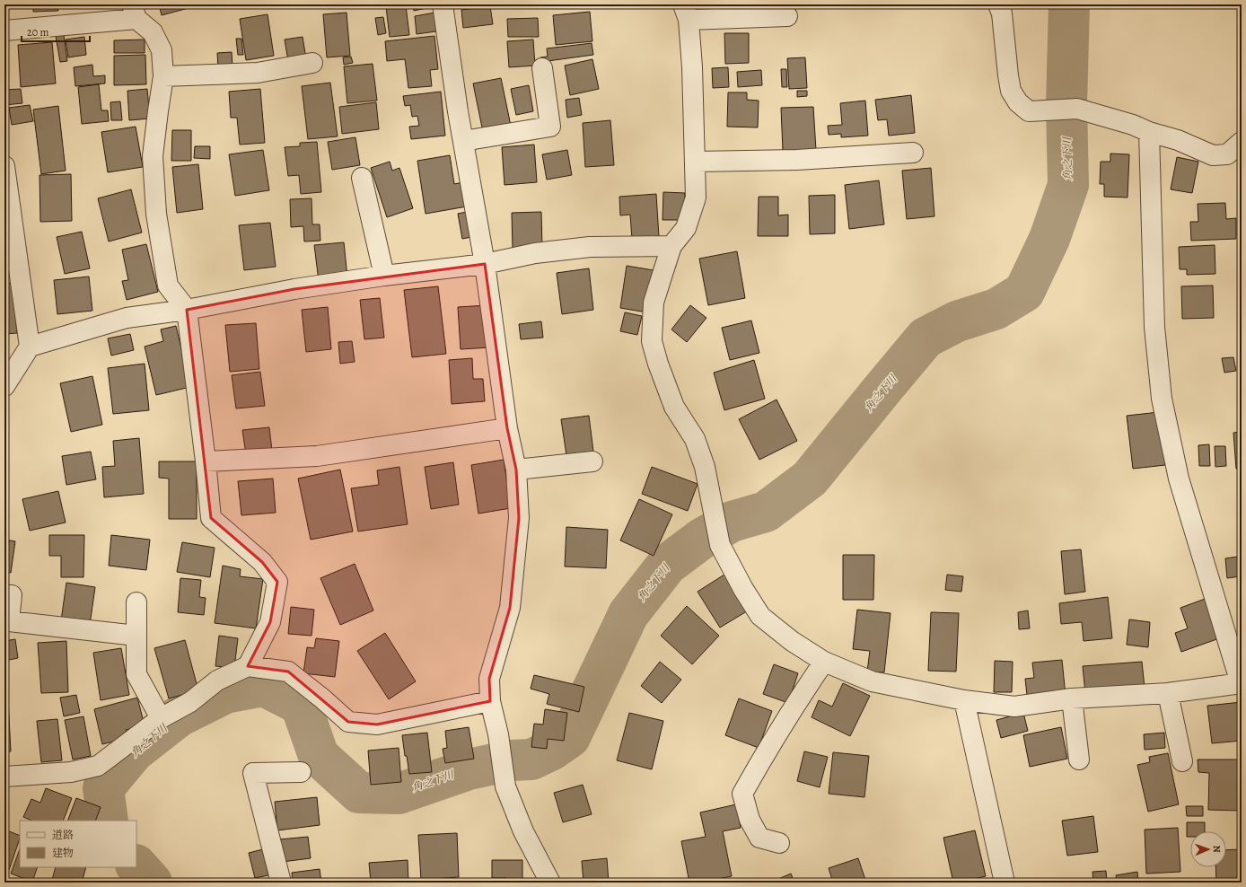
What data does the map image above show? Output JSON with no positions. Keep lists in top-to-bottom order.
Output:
{
  "water": ["角之下川"],
  "legend": ["道路", "建物"],
  "scale_bar": "20 m",
  "north": "right"
}
